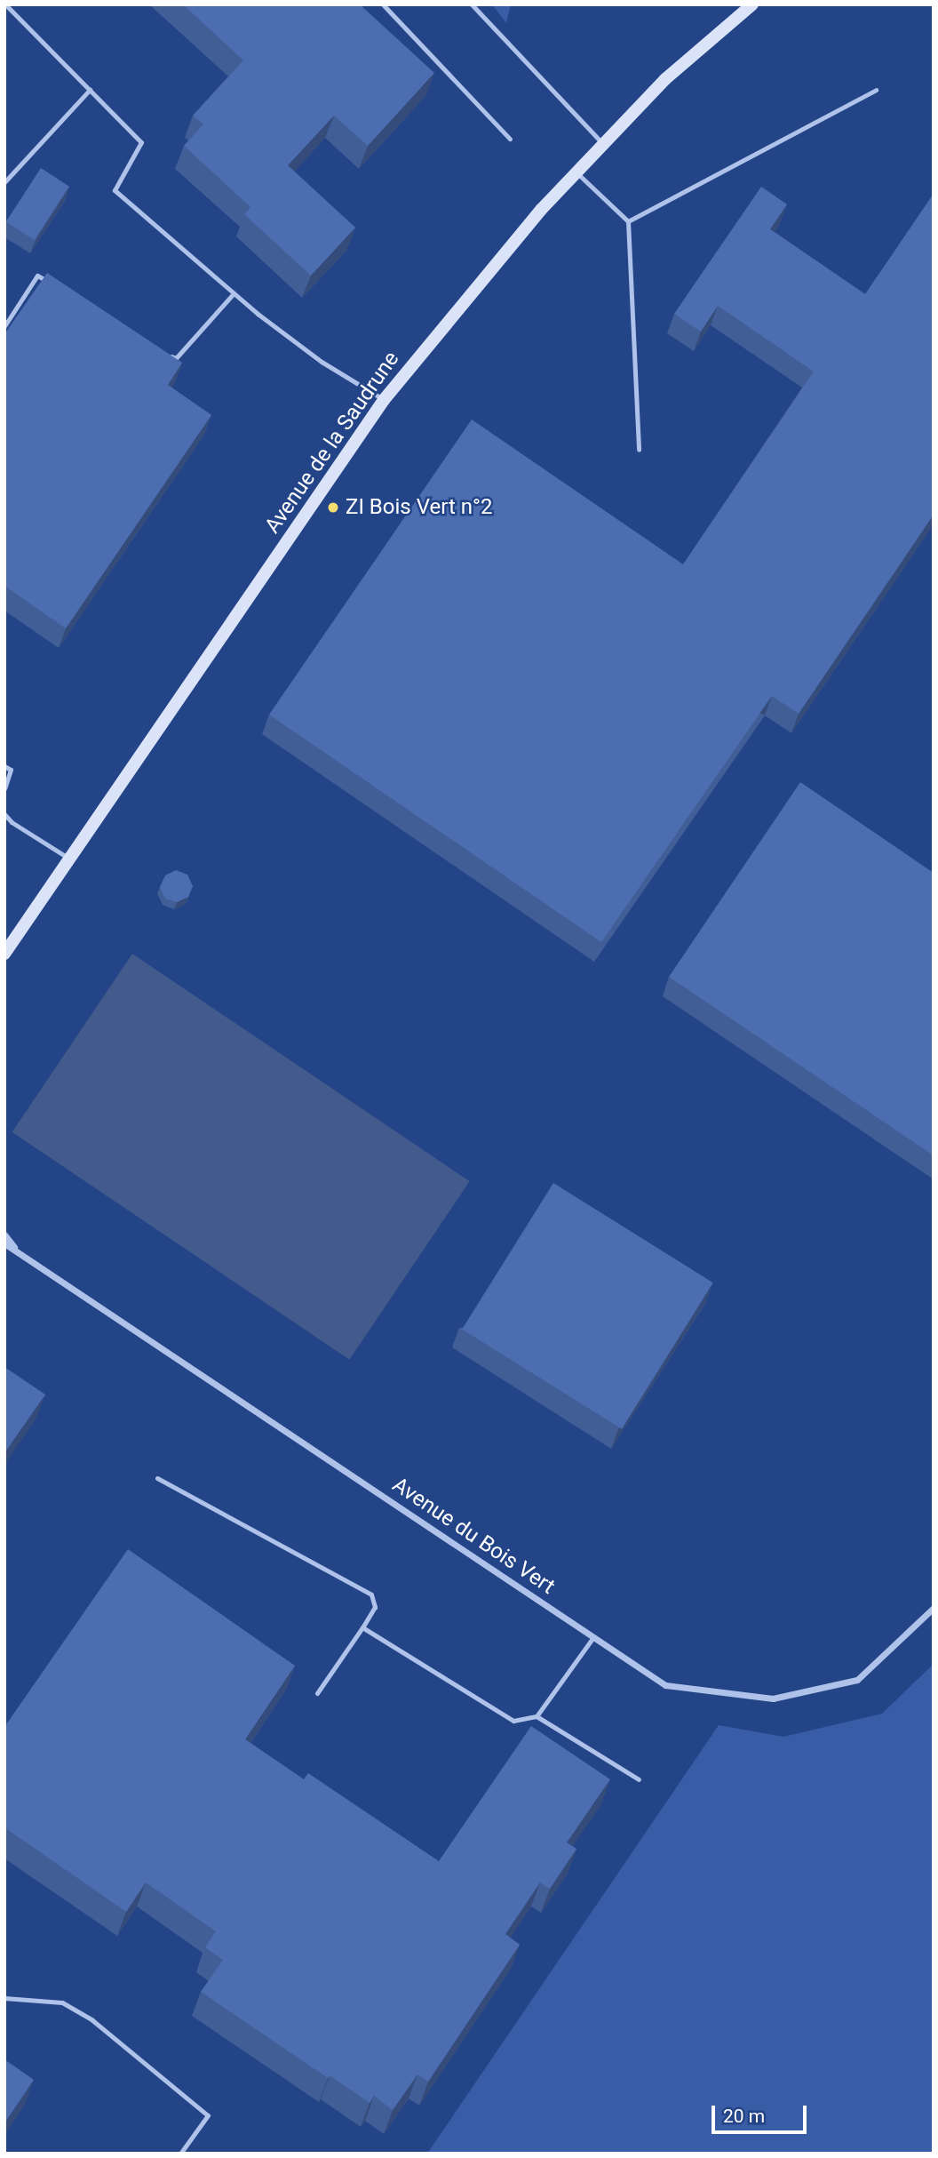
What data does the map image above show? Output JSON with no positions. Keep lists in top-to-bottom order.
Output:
{
  "streets": {
    "street": ["Avenue de la Saudrune", "Avenue du Bois Vert"]
  },
  "places": ["ZI Bois Vert n°2"],
  "scale_bar": "20 m"
}
